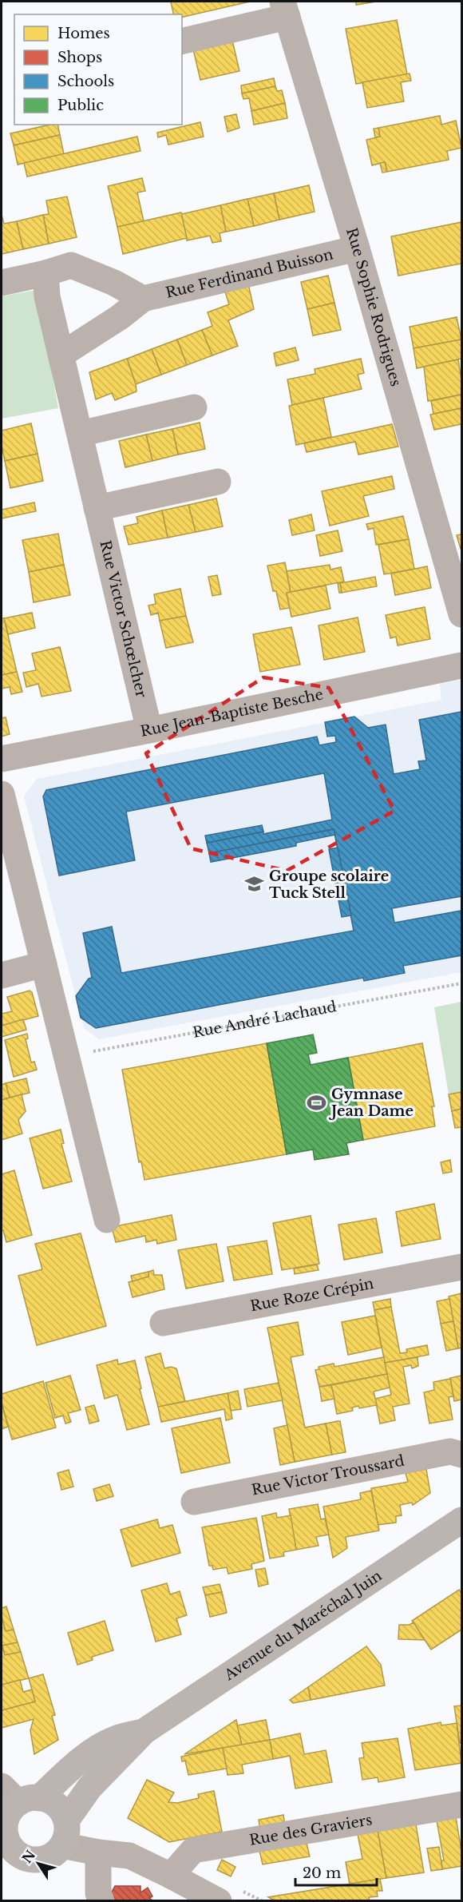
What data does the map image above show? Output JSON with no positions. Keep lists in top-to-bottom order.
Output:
{
  "streets": {
    "main road": ["Avenue du Maréchal Juin"],
    "street": [
      "Rue Ferdinand Buisson",
      "Rue Sophie Rodrigues",
      "Rue Victor Schœlcher",
      "Rue Jean-Baptiste Besche",
      "Rue Roze Crépin",
      "Rue Victor Troussard",
      "Rue des Graviers"
    ],
    "path": ["Rue André Lachaud"]
  },
  "crossings": [
    ["Rue Ferdinand Buisson", "Rue Sophie Rodrigues"],
    ["Rue Ferdinand Buisson", "Rue Victor Schœlcher"],
    ["Rue Victor Schœlcher", "Rue Jean-Baptiste Besche"]
  ],
  "places": {
    "school or university": ["Groupe scolaire Tuck Stell"],
    "sports": ["Gymnase Jean Dame"]
  },
  "legend": [
    "Homes",
    "Shops",
    "Schools",
    "Public"
  ],
  "scale_bar": "20 m",
  "north": "top left"
}
